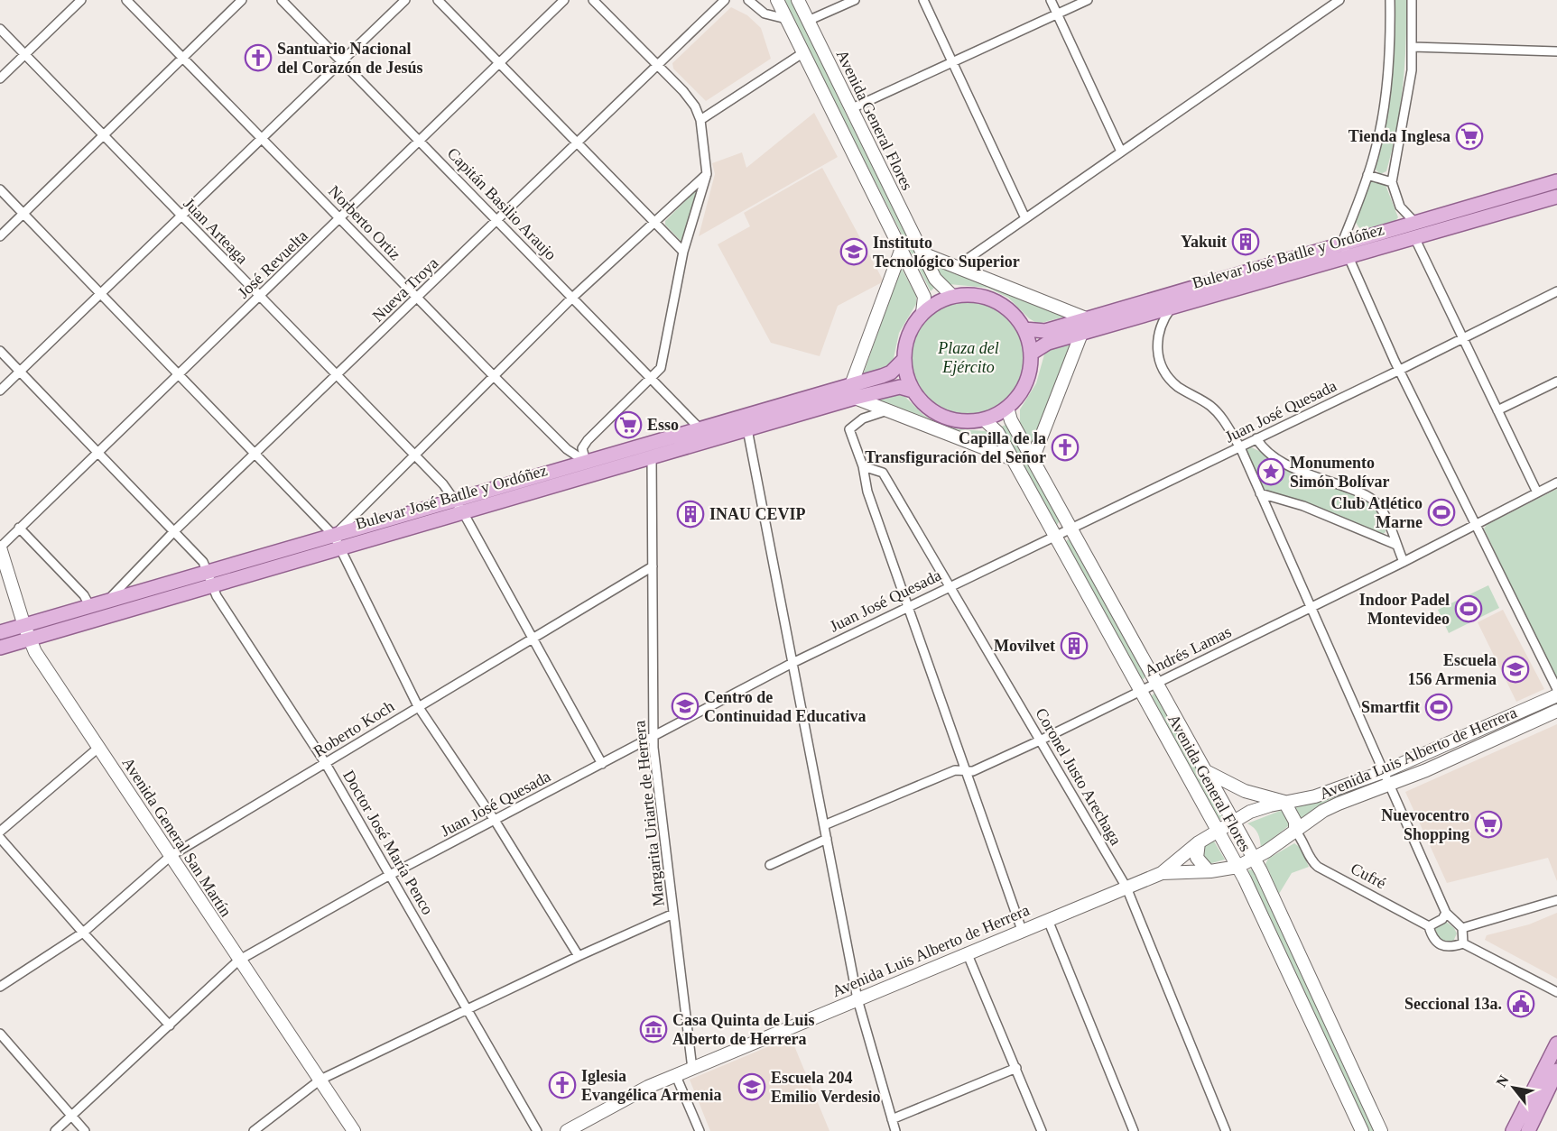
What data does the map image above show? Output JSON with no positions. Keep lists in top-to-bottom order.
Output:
{
  "streets": {
    "main road": [
      "Avenida General Flores",
      "Bulevar José Batlle y Ordóñez",
      "Avenida Luis Alberto de Herrera",
      "Avenida General San Martín",
      "Cufré"
    ],
    "street": [
      "Capitán Basilio Araujo",
      "Norberto Ortiz",
      "Juan Arteaga",
      "José Revuelta",
      "Nueva Troya",
      "Juan José Quesada",
      "Andrés Lamas",
      "Roberto Koch",
      "Coronel Justo Arechaga",
      "Margarita Uriarte de Herrera",
      "Doctor José María Penco"
    ]
  },
  "crossings": [
    ["Avenida General Flores", "Bulevar José Batlle y Ordóñez"],
    ["Avenida General Flores", "Juan José Quesada"],
    ["Avenida General Flores", "Andrés Lamas"],
    ["Avenida General Flores", "Avenida Luis Alberto de Herrera"],
    ["Capitán Basilio Araujo", "Bulevar José Batlle y Ordóñez"],
    ["Capitán Basilio Araujo", "José Revuelta"],
    ["Capitán Basilio Araujo", "Nueva Troya"],
    ["Norberto Ortiz", "Bulevar José Batlle y Ordóñez"],
    ["Norberto Ortiz", "José Revuelta"],
    ["Norberto Ortiz", "Nueva Troya"],
    ["Juan Arteaga", "Bulevar José Batlle y Ordóñez"],
    ["Juan Arteaga", "José Revuelta"],
    ["Juan Arteaga", "Nueva Troya"],
    ["Juan Arteaga", "Juan José Quesada"],
    ["Juan Arteaga", "Roberto Koch"],
    ["Bulevar José Batlle y Ordóñez", "Nueva Troya"],
    ["Bulevar José Batlle y Ordóñez", "Margarita Uriarte de Herrera"],
    ["Bulevar José Batlle y Ordóñez", "Avenida General San Martín"],
    ["Bulevar José Batlle y Ordóñez", "Doctor José María Penco"],
    ["José Revuelta", "Avenida General San Martín"],
    ["José Revuelta", "Doctor José María Penco"],
    ["Nueva Troya", "Doctor José María Penco"],
    ["Juan José Quesada", "Coronel Justo Arechaga"],
    ["Juan José Quesada", "Margarita Uriarte de Herrera"],
    ["Juan José Quesada", "Avenida General San Martín"],
    ["Juan José Quesada", "Doctor José María Penco"],
    ["Andrés Lamas", "Coronel Justo Arechaga"],
    ["Roberto Koch", "Margarita Uriarte de Herrera"],
    ["Roberto Koch", "Avenida General San Martín"],
    ["Roberto Koch", "Doctor José María Penco"],
    ["Avenida Luis Alberto de Herrera", "Coronel Justo Arechaga"],
    ["Avenida Luis Alberto de Herrera", "Margarita Uriarte de Herrera"],
    ["Avenida Luis Alberto de Herrera", "Cufré"]
  ],
  "parks": ["Plaza del Ejército"],
  "places": {
    "church": ["Santuario Nacional del Corazón de Jesús", "Capilla de la Transfiguración del Señor", "Iglesia Evangélica Armenia"],
    "supermarket": ["Tienda Inglesa", "Esso", "Nuevocentro Shopping"],
    "building": ["Yakuit", "INAU CEVIP", "Movilvet"],
    "school or university": [
      "Instituto Tecnológico Superior",
      "Escuela 156 Armenia",
      "Centro de Continuidad Educativa",
      "Escuela 204 Emilio Verdesio"
    ],
    "place": ["Monumento Simón Bolívar"],
    "sports": ["Club Atlético Marne", "Indoor Padel Montevideo", "Smartfit"],
    "public building": ["Seccional 13a."],
    "museum": ["Casa Quinta de Luis Alberto de Herrera"]
  },
  "north": "top left"
}
